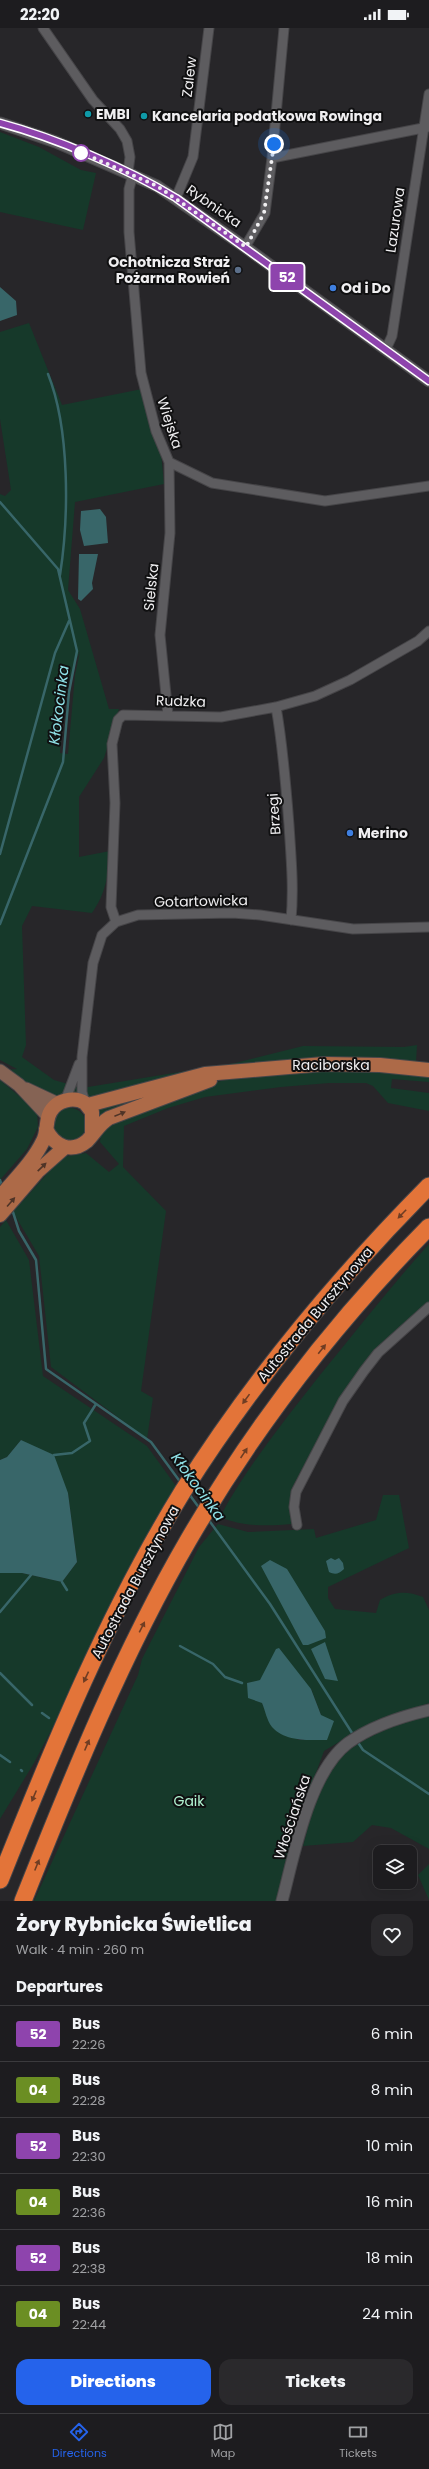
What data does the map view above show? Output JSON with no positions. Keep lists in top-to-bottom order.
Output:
{
  "streets": {
    "highway": ["Autostrada Bursztynowa"],
    "main road": ["Raciborska"],
    "street": [
      "Zalew",
      "Rybnicka",
      "Lazurowa",
      "Wiejska",
      "Sielska",
      "Rudzka",
      "Brzegi",
      "Gotartowicka",
      "Włościańska"
    ]
  },
  "crossings": [
    ["Zalew", "Rybnicka"],
    ["Rybnicka", "Lazurowa"],
    ["Rybnicka", "Wiejska"],
    ["Wiejska", "Sielska"],
    ["Sielska", "Rudzka"],
    ["Rudzka", "Brzegi"],
    ["Rudzka", "Gotartowicka"],
    ["Brzegi", "Gotartowicka"],
    ["Gotartowicka", "Raciborska"]
  ],
  "water": ["Kłokocinka"],
  "parks": ["Gaik"],
  "places": [
    "EMBI",
    "Kancelaria podatkowa Rowinga",
    "Ochotnicza Straż Pożarna Rowień",
    "Od i Do",
    "Merino"
  ],
  "lines": ["bus line 52"],
  "page": {
    "status": "22:20",
    "on_map": "52",
    "heading": [
      ["Żory Rybnicka Świetlica", "Walk · 4 min · 260 m"],
      "Departures"
    ],
    "list": [
      {
        "mark": "52",
        "name": "Bus",
        "note": "22:26",
        "value": "6 min"
      },
      {
        "mark": "04",
        "name": "Bus",
        "note": "22:28",
        "value": "8 min"
      },
      {
        "mark": "52",
        "name": "Bus",
        "note": "22:30",
        "value": "10 min"
      },
      {
        "mark": "04",
        "name": "Bus",
        "note": "22:36",
        "value": "16 min"
      },
      {
        "mark": "52",
        "name": "Bus",
        "note": "22:38",
        "value": "18 min"
      },
      {
        "mark": "04",
        "name": "Bus",
        "note": "22:44",
        "value": "24 min"
      }
    ],
    "buttons": ["Directions", "Tickets"],
    "tabs": ["Directions", "Map", "Tickets"]
  }
}
